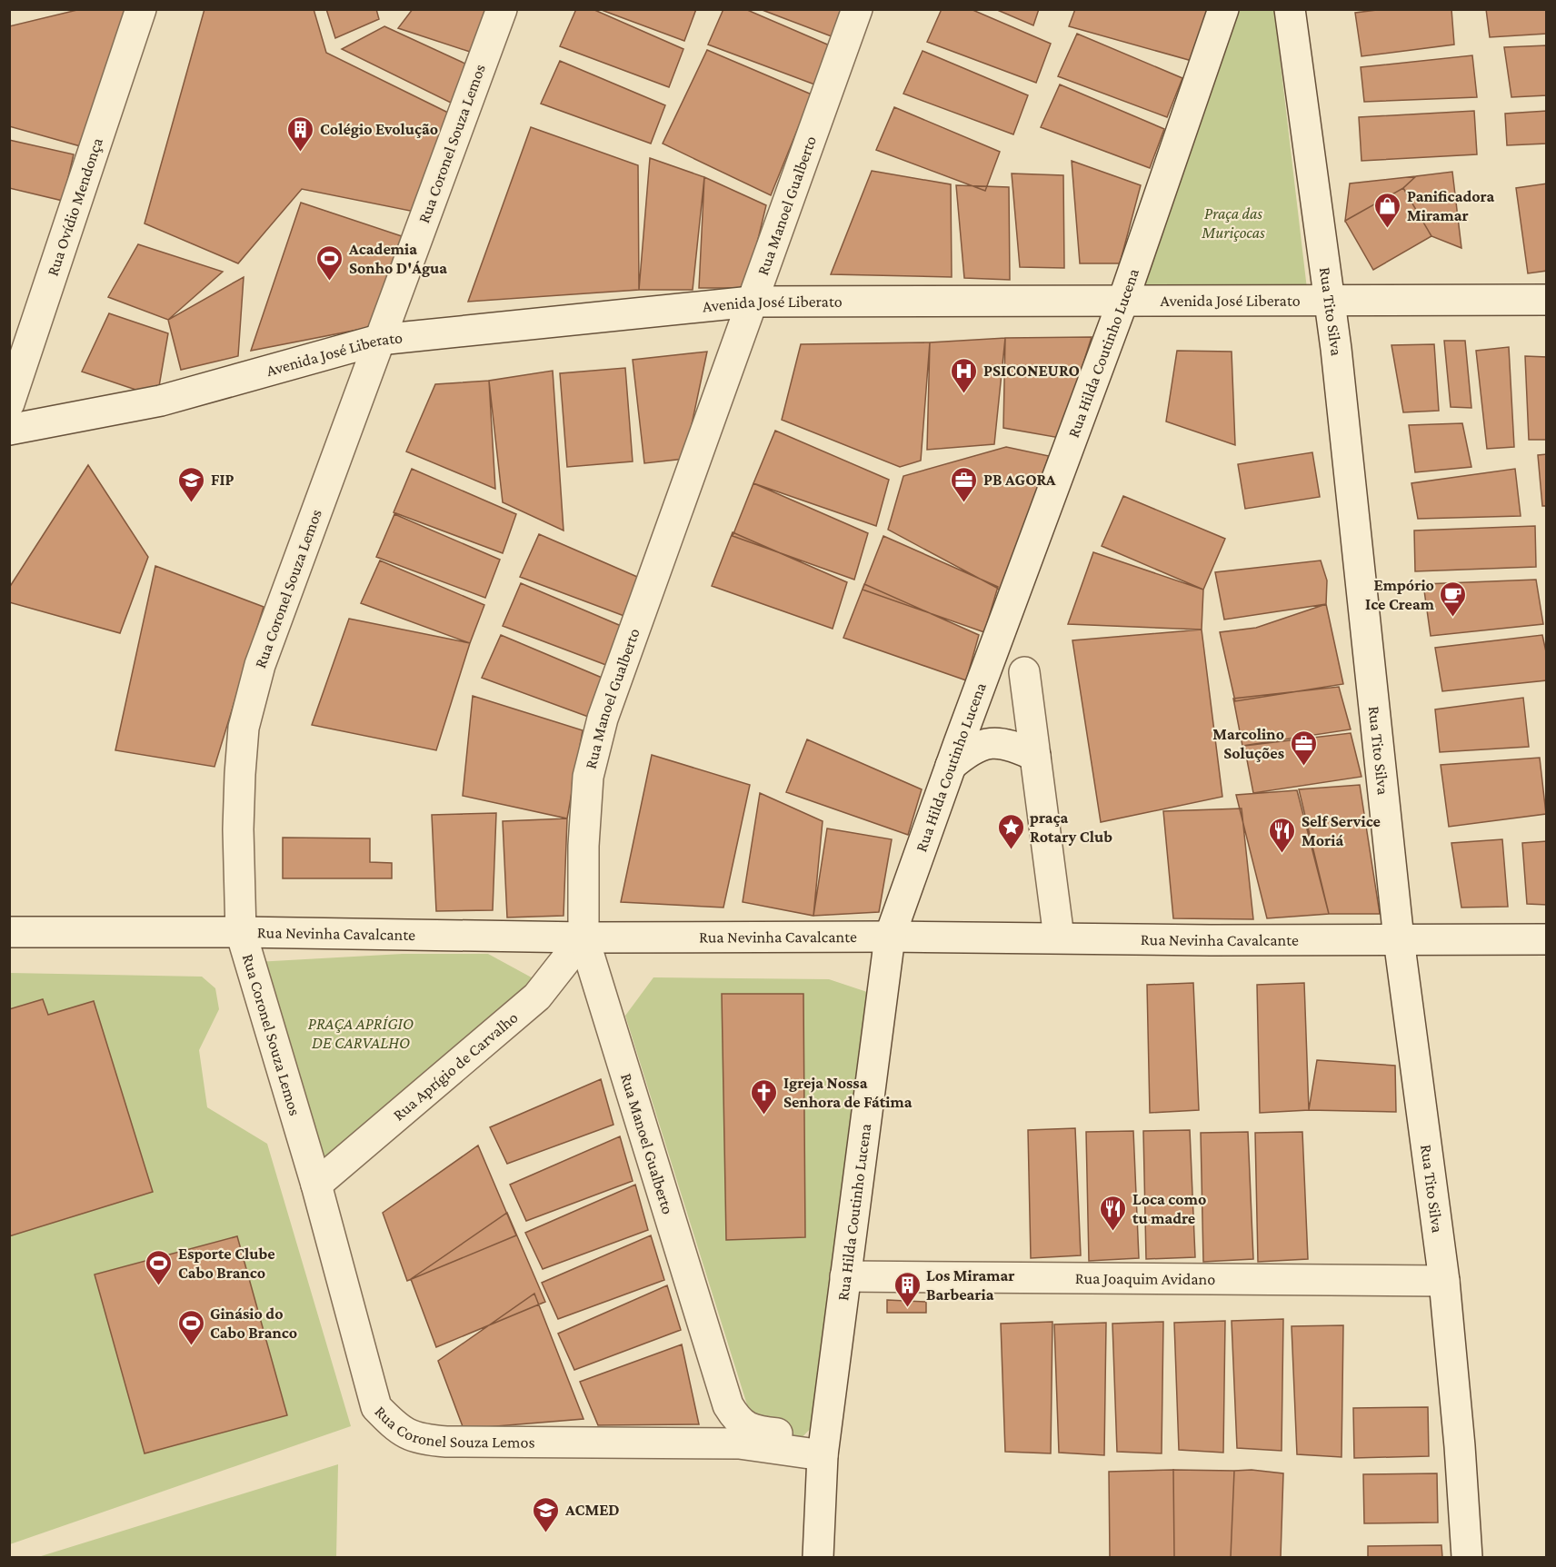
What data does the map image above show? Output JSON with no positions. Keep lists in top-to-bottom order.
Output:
{
  "streets": {
    "street": [
      "Rua Coronel Souza Lemos",
      "Rua Ovídio Mendonça",
      "Rua Manoel Gualberto",
      "Avenida José Liberato",
      "Rua Tito Silva",
      "Rua Hilda Coutinho Lucena",
      "Rua Nevinha Cavalcante",
      "Rua Aprígio de Carvalho",
      "Rua Joaquim Avidano"
    ]
  },
  "crossings": [
    ["Rua Coronel Souza Lemos", "Avenida José Liberato"],
    ["Rua Coronel Souza Lemos", "Rua Hilda Coutinho Lucena"],
    ["Rua Coronel Souza Lemos", "Rua Nevinha Cavalcante"],
    ["Rua Coronel Souza Lemos", "Rua Aprígio de Carvalho"],
    ["Rua Manoel Gualberto", "Avenida José Liberato"],
    ["Rua Manoel Gualberto", "Rua Hilda Coutinho Lucena"],
    ["Rua Manoel Gualberto", "Rua Nevinha Cavalcante"],
    ["Rua Manoel Gualberto", "Rua Aprígio de Carvalho"],
    ["Avenida José Liberato", "Rua Tito Silva"],
    ["Avenida José Liberato", "Rua Hilda Coutinho Lucena"],
    ["Rua Tito Silva", "Rua Nevinha Cavalcante"],
    ["Rua Tito Silva", "Rua Joaquim Avidano"],
    ["Rua Hilda Coutinho Lucena", "Rua Nevinha Cavalcante"],
    ["Rua Hilda Coutinho Lucena", "Rua Joaquim Avidano"],
    ["Rua Nevinha Cavalcante", "Rua Aprígio de Carvalho"]
  ],
  "parks": ["Praça das Muriçocas", "PRAÇA APRÍGIO DE CARVALHO"],
  "places": {
    "building": ["Colégio Evolução", "Los Miramar Barbearia"],
    "shop": ["Panificadora Miramar"],
    "sports": ["Academia Sonho D'Água", "Esporte Clube Cabo Branco", "Ginásio do Cabo Branco"],
    "hospital": ["PSICONEURO"],
    "school or university": ["FIP", "ACMED"],
    "office": ["PB AGORA", "Marcolino Soluções"],
    "cafe": ["Empório Ice Cream"],
    "place": ["praça Rotary Club"],
    "restaurant": ["Self Service Moriá", "Loca como tu madre"],
    "church": ["Igreja Nossa Senhora de Fátima"]
  }
}
